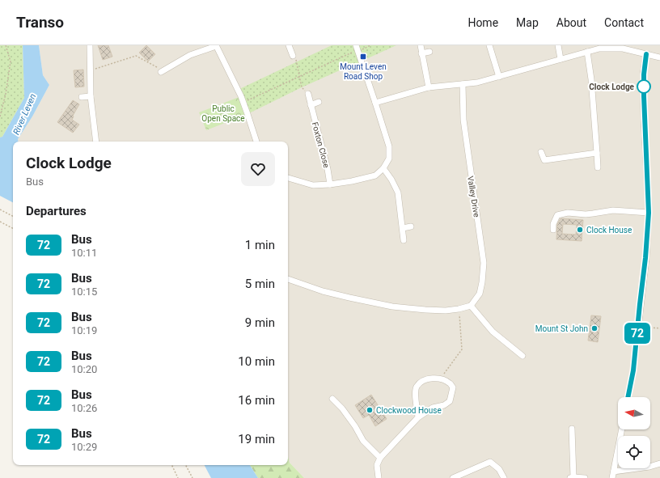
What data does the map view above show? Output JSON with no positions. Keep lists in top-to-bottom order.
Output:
{
  "streets": {
    "street": ["Foxton Close", "Valley Drive"]
  },
  "water": ["River Leven"],
  "parks": ["Public Open Space"],
  "places": {
    "transit": ["Mount Leven Road Shop"],
    "other": [
      "Clock Lodge",
      "Clock House",
      "Mount St John",
      "Clockwood House"
    ]
  },
  "lines": ["bus line 72"],
  "north": "left",
  "page": {
    "header": "Transo",
    "nav": [
      "Home",
      "Map",
      "About",
      "Contact"
    ],
    "on_map": "72",
    "heading": [
      ["Clock Lodge", "Bus"],
      "Departures"
    ],
    "list": [
      {
        "mark": "72",
        "name": "Bus",
        "note": "10:11",
        "value": "1 min"
      },
      {
        "mark": "72",
        "name": "Bus",
        "note": "10:15",
        "value": "5 min"
      },
      {
        "mark": "72",
        "name": "Bus",
        "note": "10:19",
        "value": "9 min"
      },
      {
        "mark": "72",
        "name": "Bus",
        "note": "10:20",
        "value": "10 min"
      },
      {
        "mark": "72",
        "name": "Bus",
        "note": "10:26",
        "value": "16 min"
      },
      {
        "mark": "72",
        "name": "Bus",
        "note": "10:29",
        "value": "19 min"
      }
    ]
  }
}
